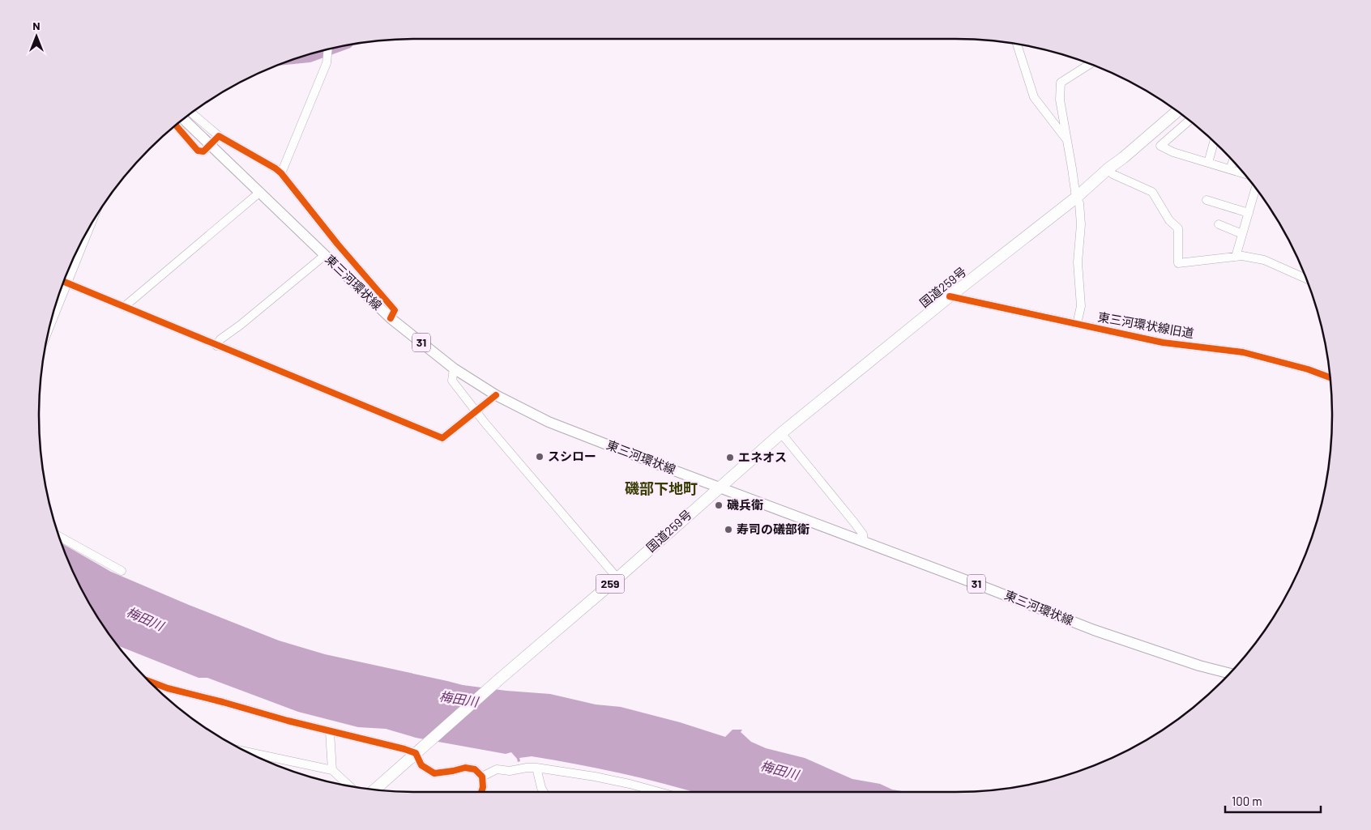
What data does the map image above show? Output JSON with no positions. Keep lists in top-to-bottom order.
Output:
{
  "streets": {
    "highway": ["国道259号", "259"],
    "main road": ["東三河環状線", "31"],
    "street": ["東三河環状線旧道"]
  },
  "crossings": [
    ["東三河環状線", "国道259号"],
    ["国道259号", "東三河環状線旧道"]
  ],
  "districts": ["磯部下地町"],
  "water": ["梅田川"],
  "places": [
    "スシロー",
    "エネオス",
    "磯兵衛",
    "寿司の礒部衛"
  ],
  "scale_bar": "100 m",
  "north": "top"
}
